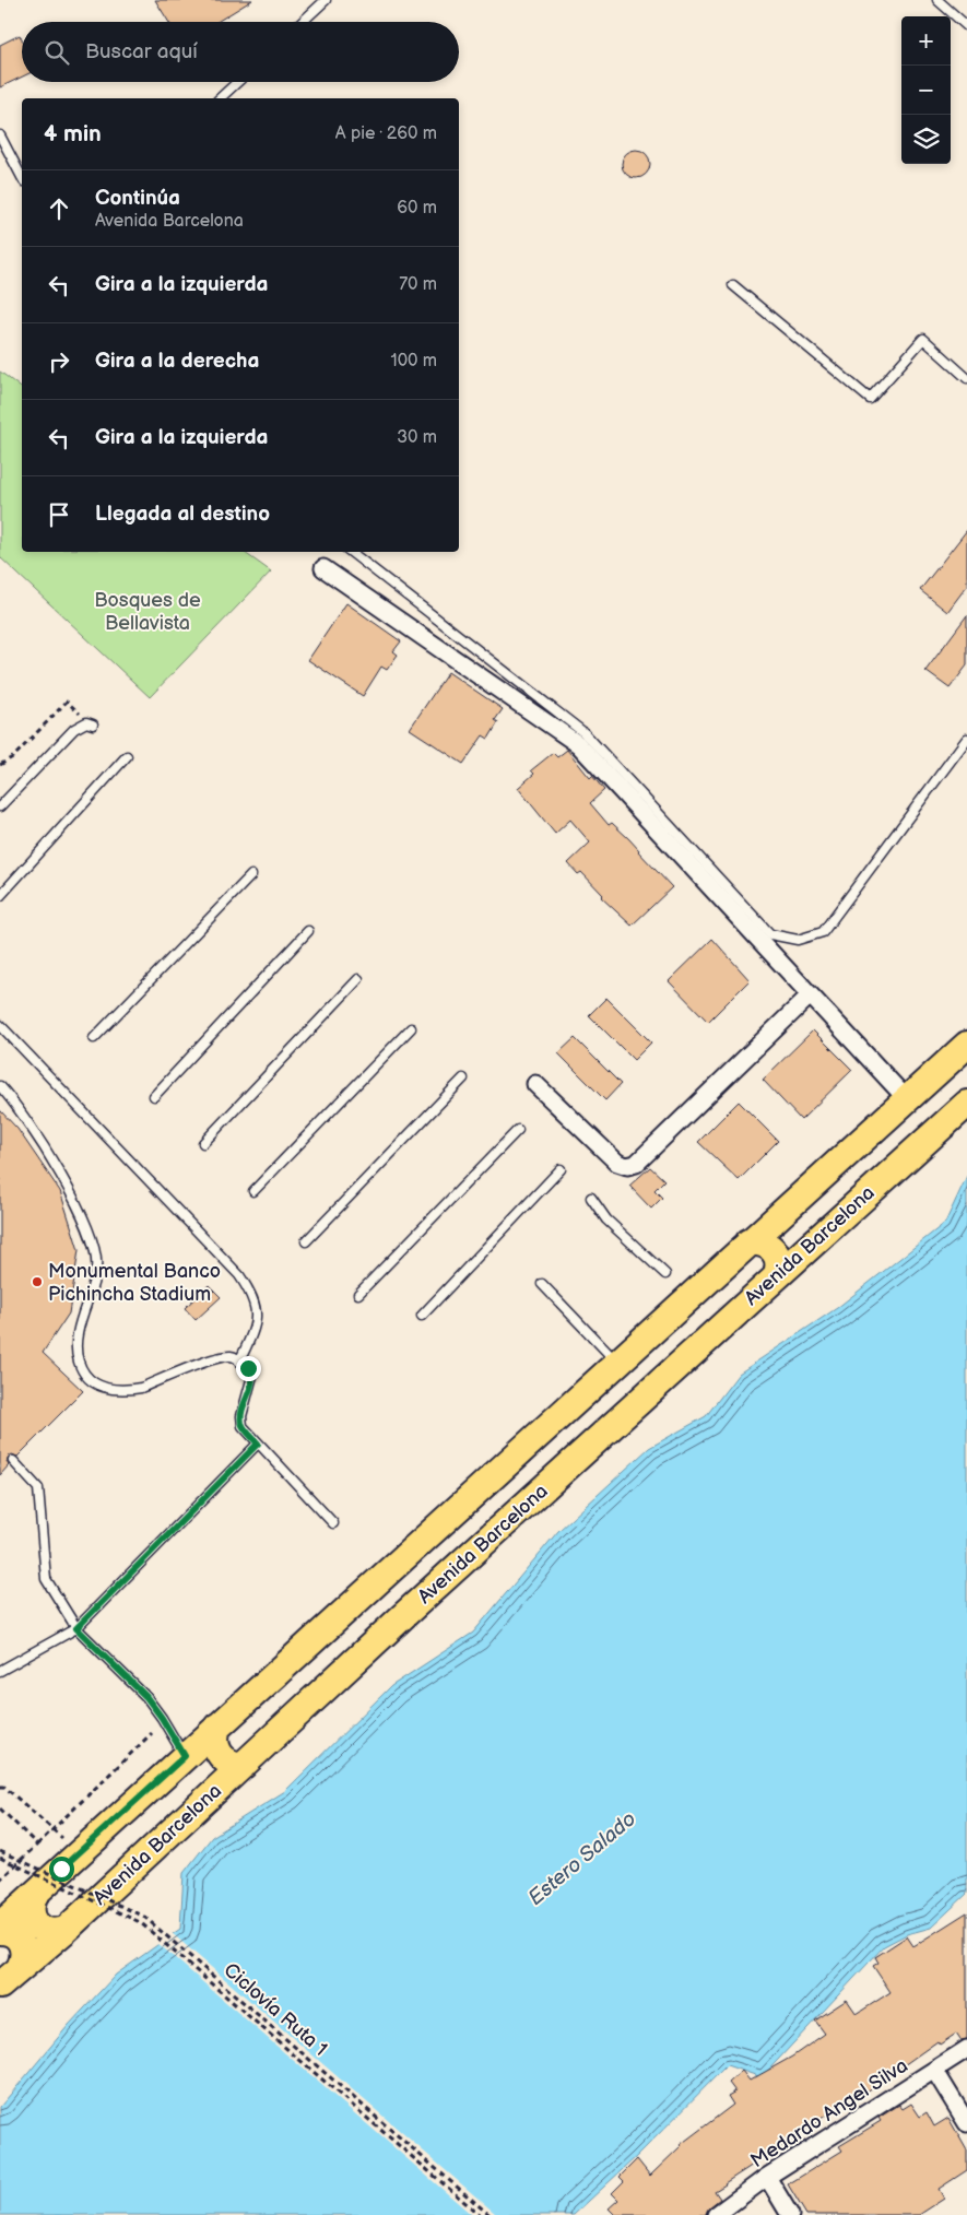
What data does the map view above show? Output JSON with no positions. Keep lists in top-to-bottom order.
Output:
{
  "streets": {
    "main road": ["Avenida Barcelona"],
    "street": ["Medardo Angel Silva"],
    "path": ["Ciclovía Ruta 1"]
  },
  "water": ["Estero Salado"],
  "parks": ["Bosques de Bellavista"],
  "places": ["Monumental Banco Pichincha Stadium"],
  "page": {
    "map_buttons": ["+", "−"],
    "search": "Buscar aquí",
    "heading": ["4 min", "A pie · 260 m"],
    "list": [
      ["Continúa", "Avenida Barcelona", "60 m"],
      ["Gira a la izquierda", "70 m"],
      ["Gira a la derecha", "100 m"],
      ["Gira a la izquierda", "30 m"],
      "Llegada al destino"
    ]
  }
}
